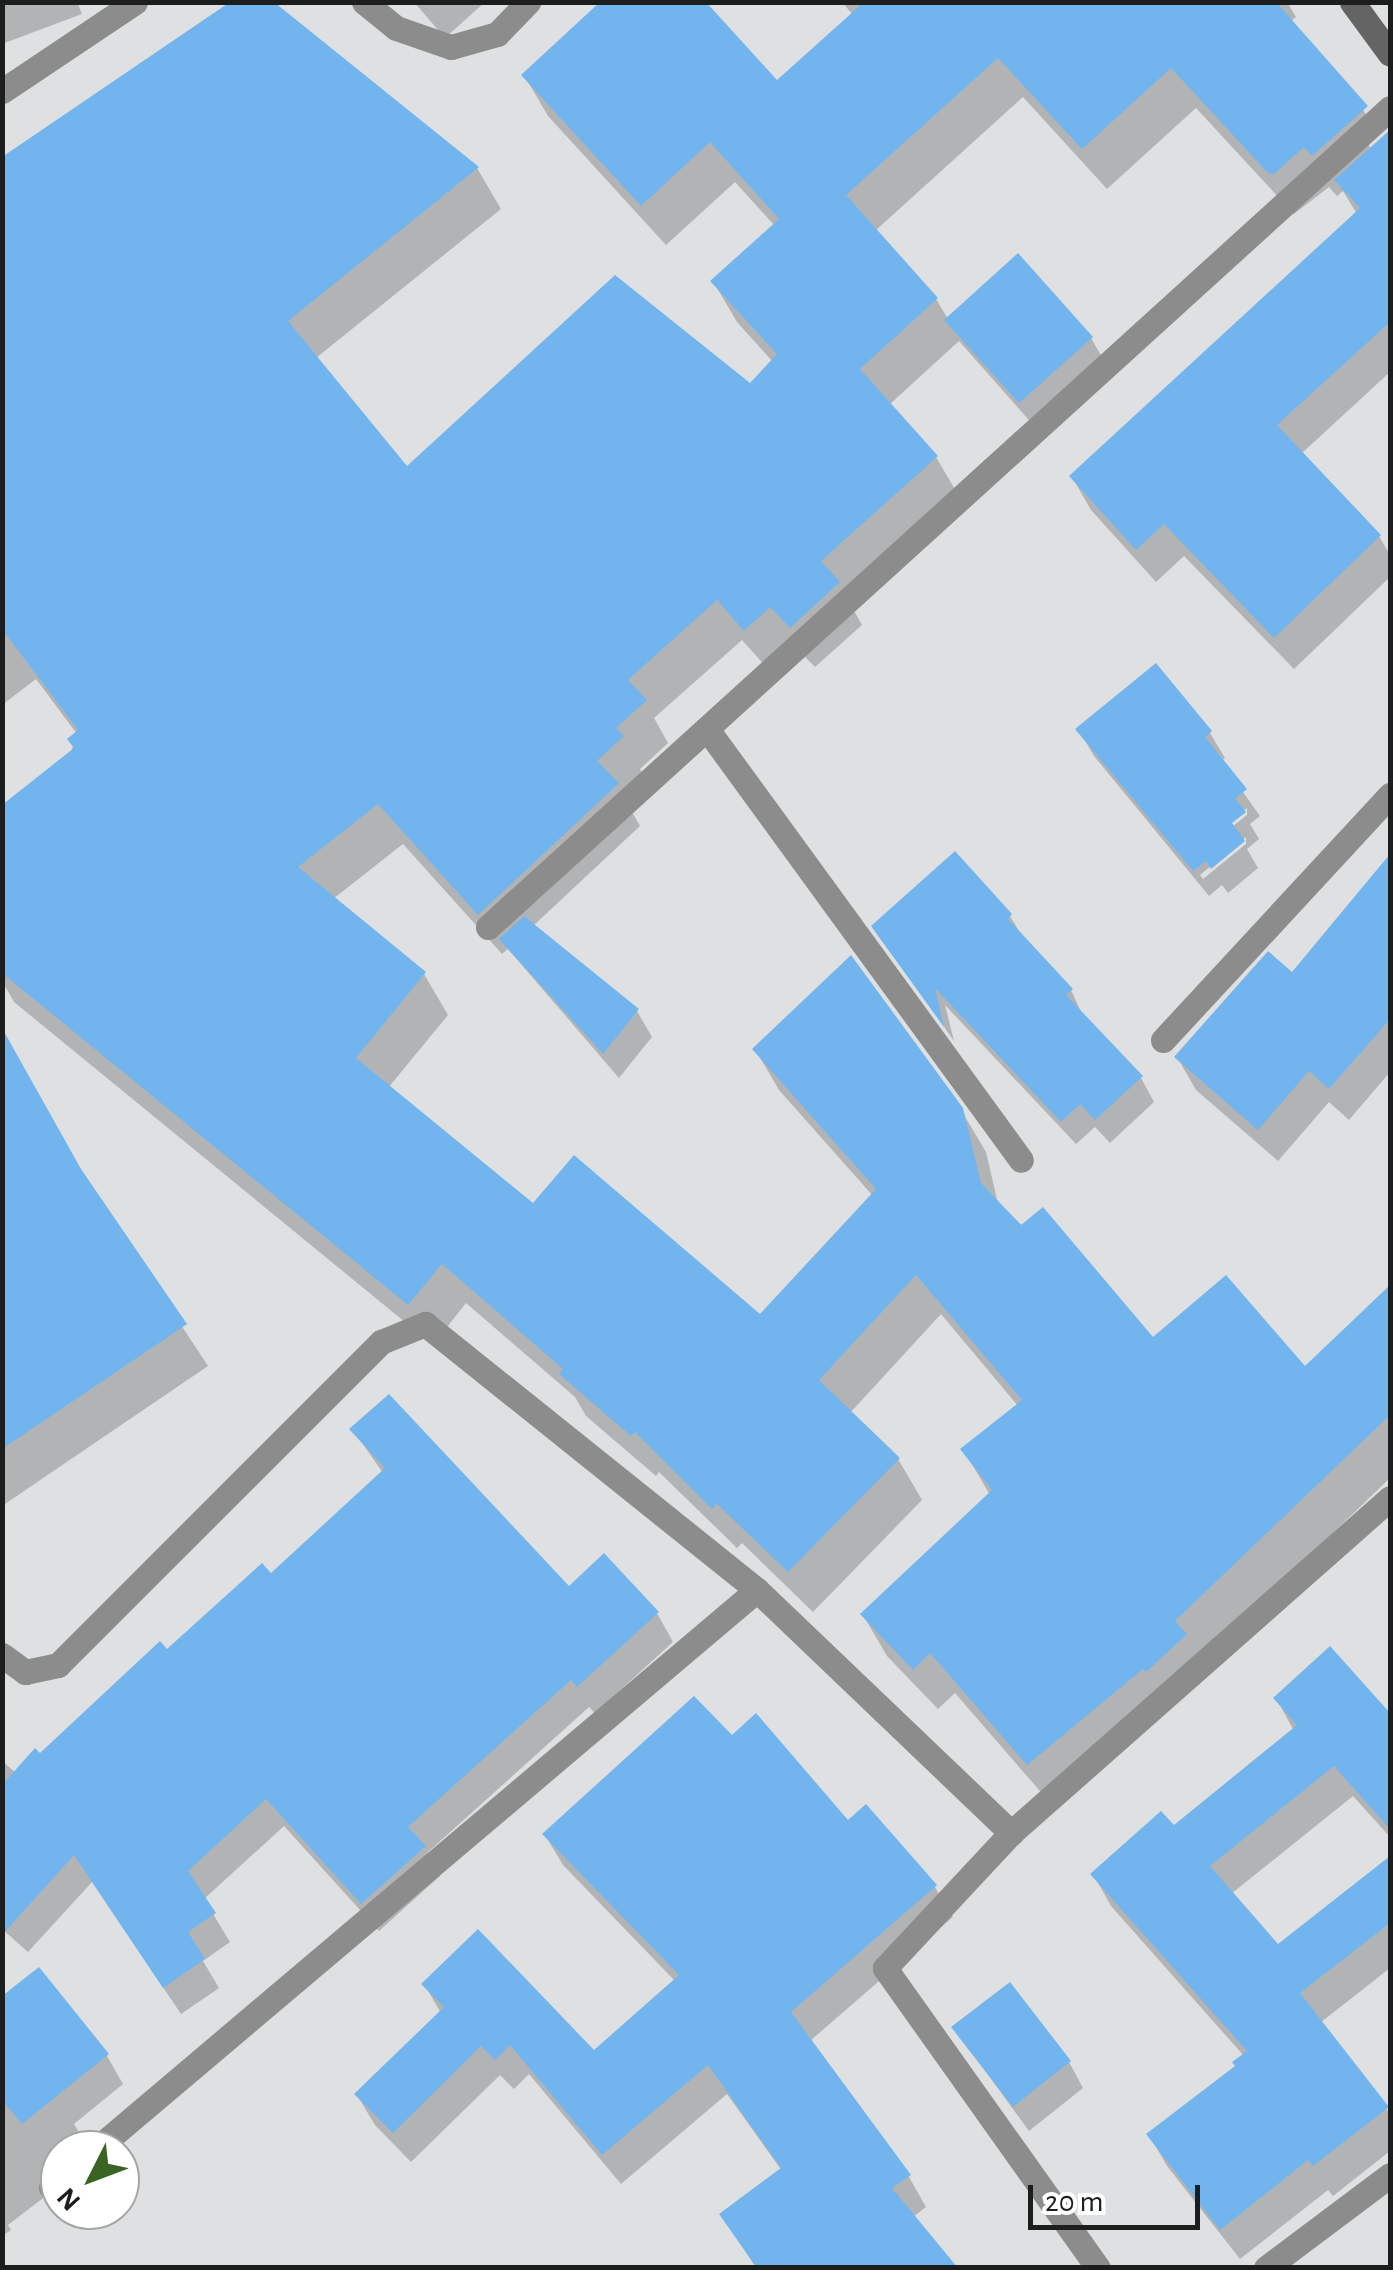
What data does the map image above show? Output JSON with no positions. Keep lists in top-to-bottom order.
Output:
{
  "scale_bar": "20 m",
  "north": "bottom left"
}
